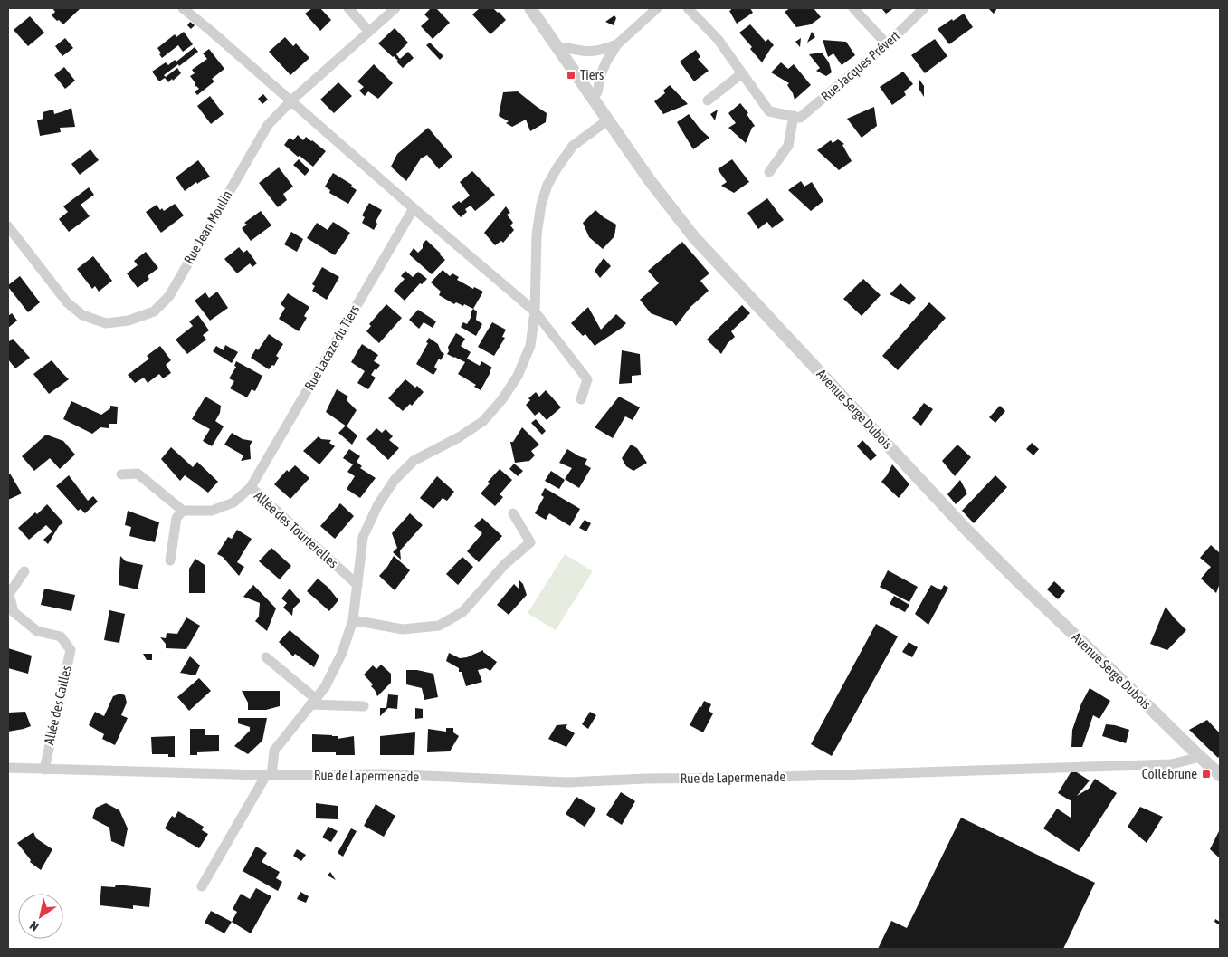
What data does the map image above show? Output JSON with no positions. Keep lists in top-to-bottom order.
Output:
{
  "streets": {
    "street": [
      "Rue Jacques Prévert",
      "Rue Jean Moulin",
      "Rue Lacaze du Tiers",
      "Avenue Serge Dubois",
      "Allée des Tourterelles",
      "Allée des Cailles",
      "Rue de Lapermenade"
    ]
  },
  "crossings": [
    ["Rue Lacaze du Tiers", "Allée des Tourterelles"],
    ["Avenue Serge Dubois", "Rue de Lapermenade"],
    ["Allée des Cailles", "Rue de Lapermenade"]
  ],
  "places": {
    "transit": ["Tiers", "Collebrune"]
  },
  "north": "bottom left"
}
